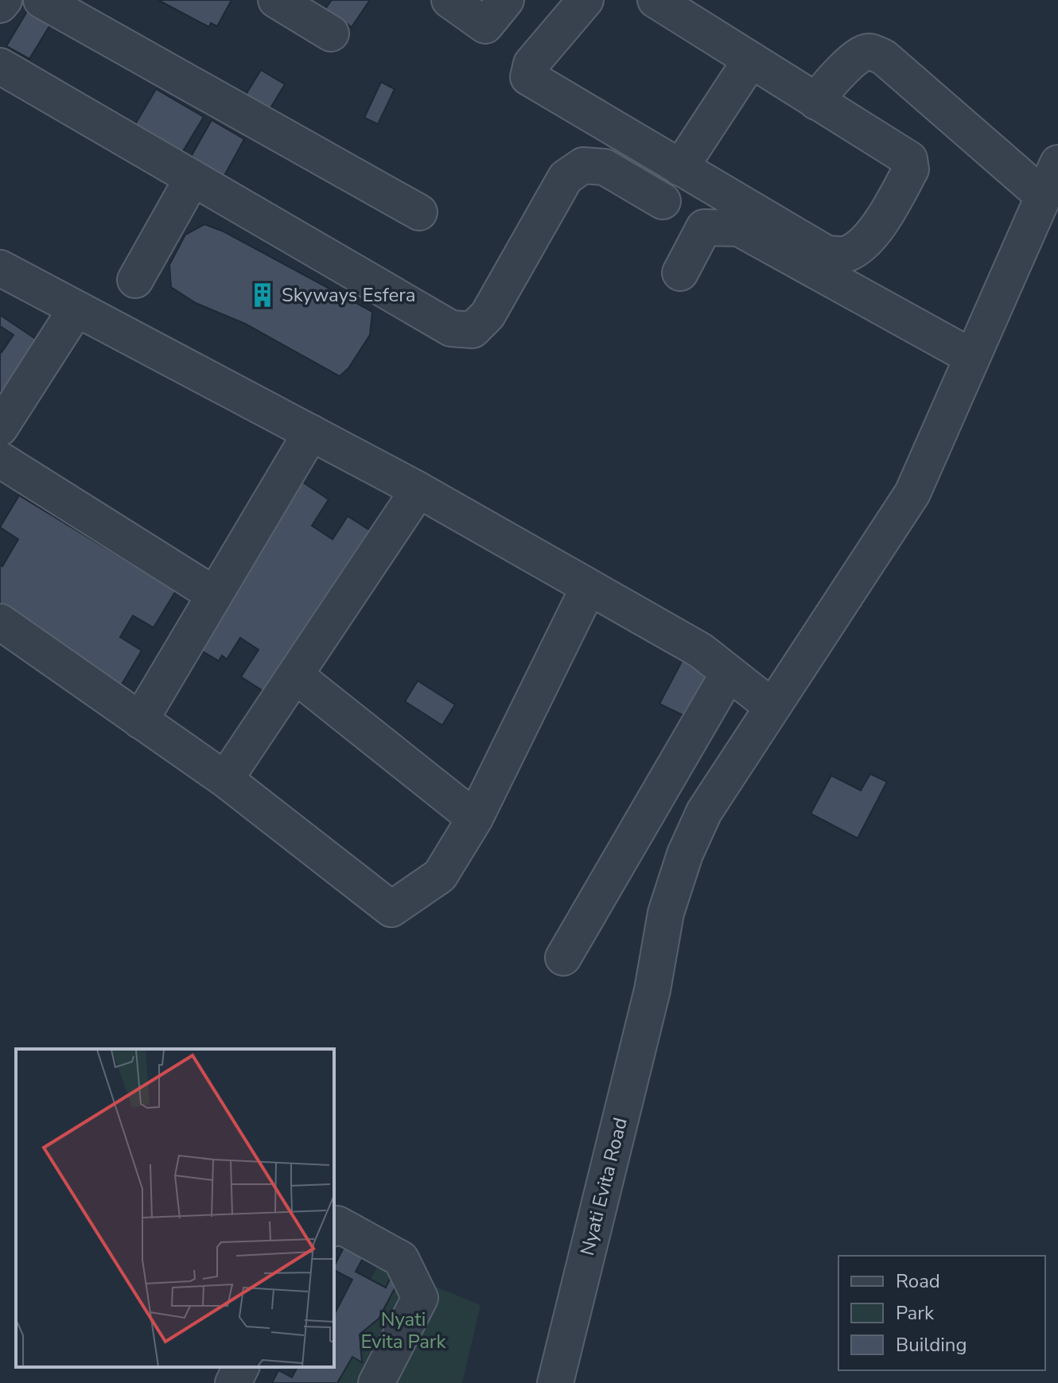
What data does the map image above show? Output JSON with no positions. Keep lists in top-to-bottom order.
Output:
{
  "streets": {
    "street": ["Nyati Evita Road"]
  },
  "parks": ["Nyati Evita Park"],
  "places": {
    "building": ["Skyways Esfera"]
  },
  "legend": ["Road", "Park", "Building"]
}
